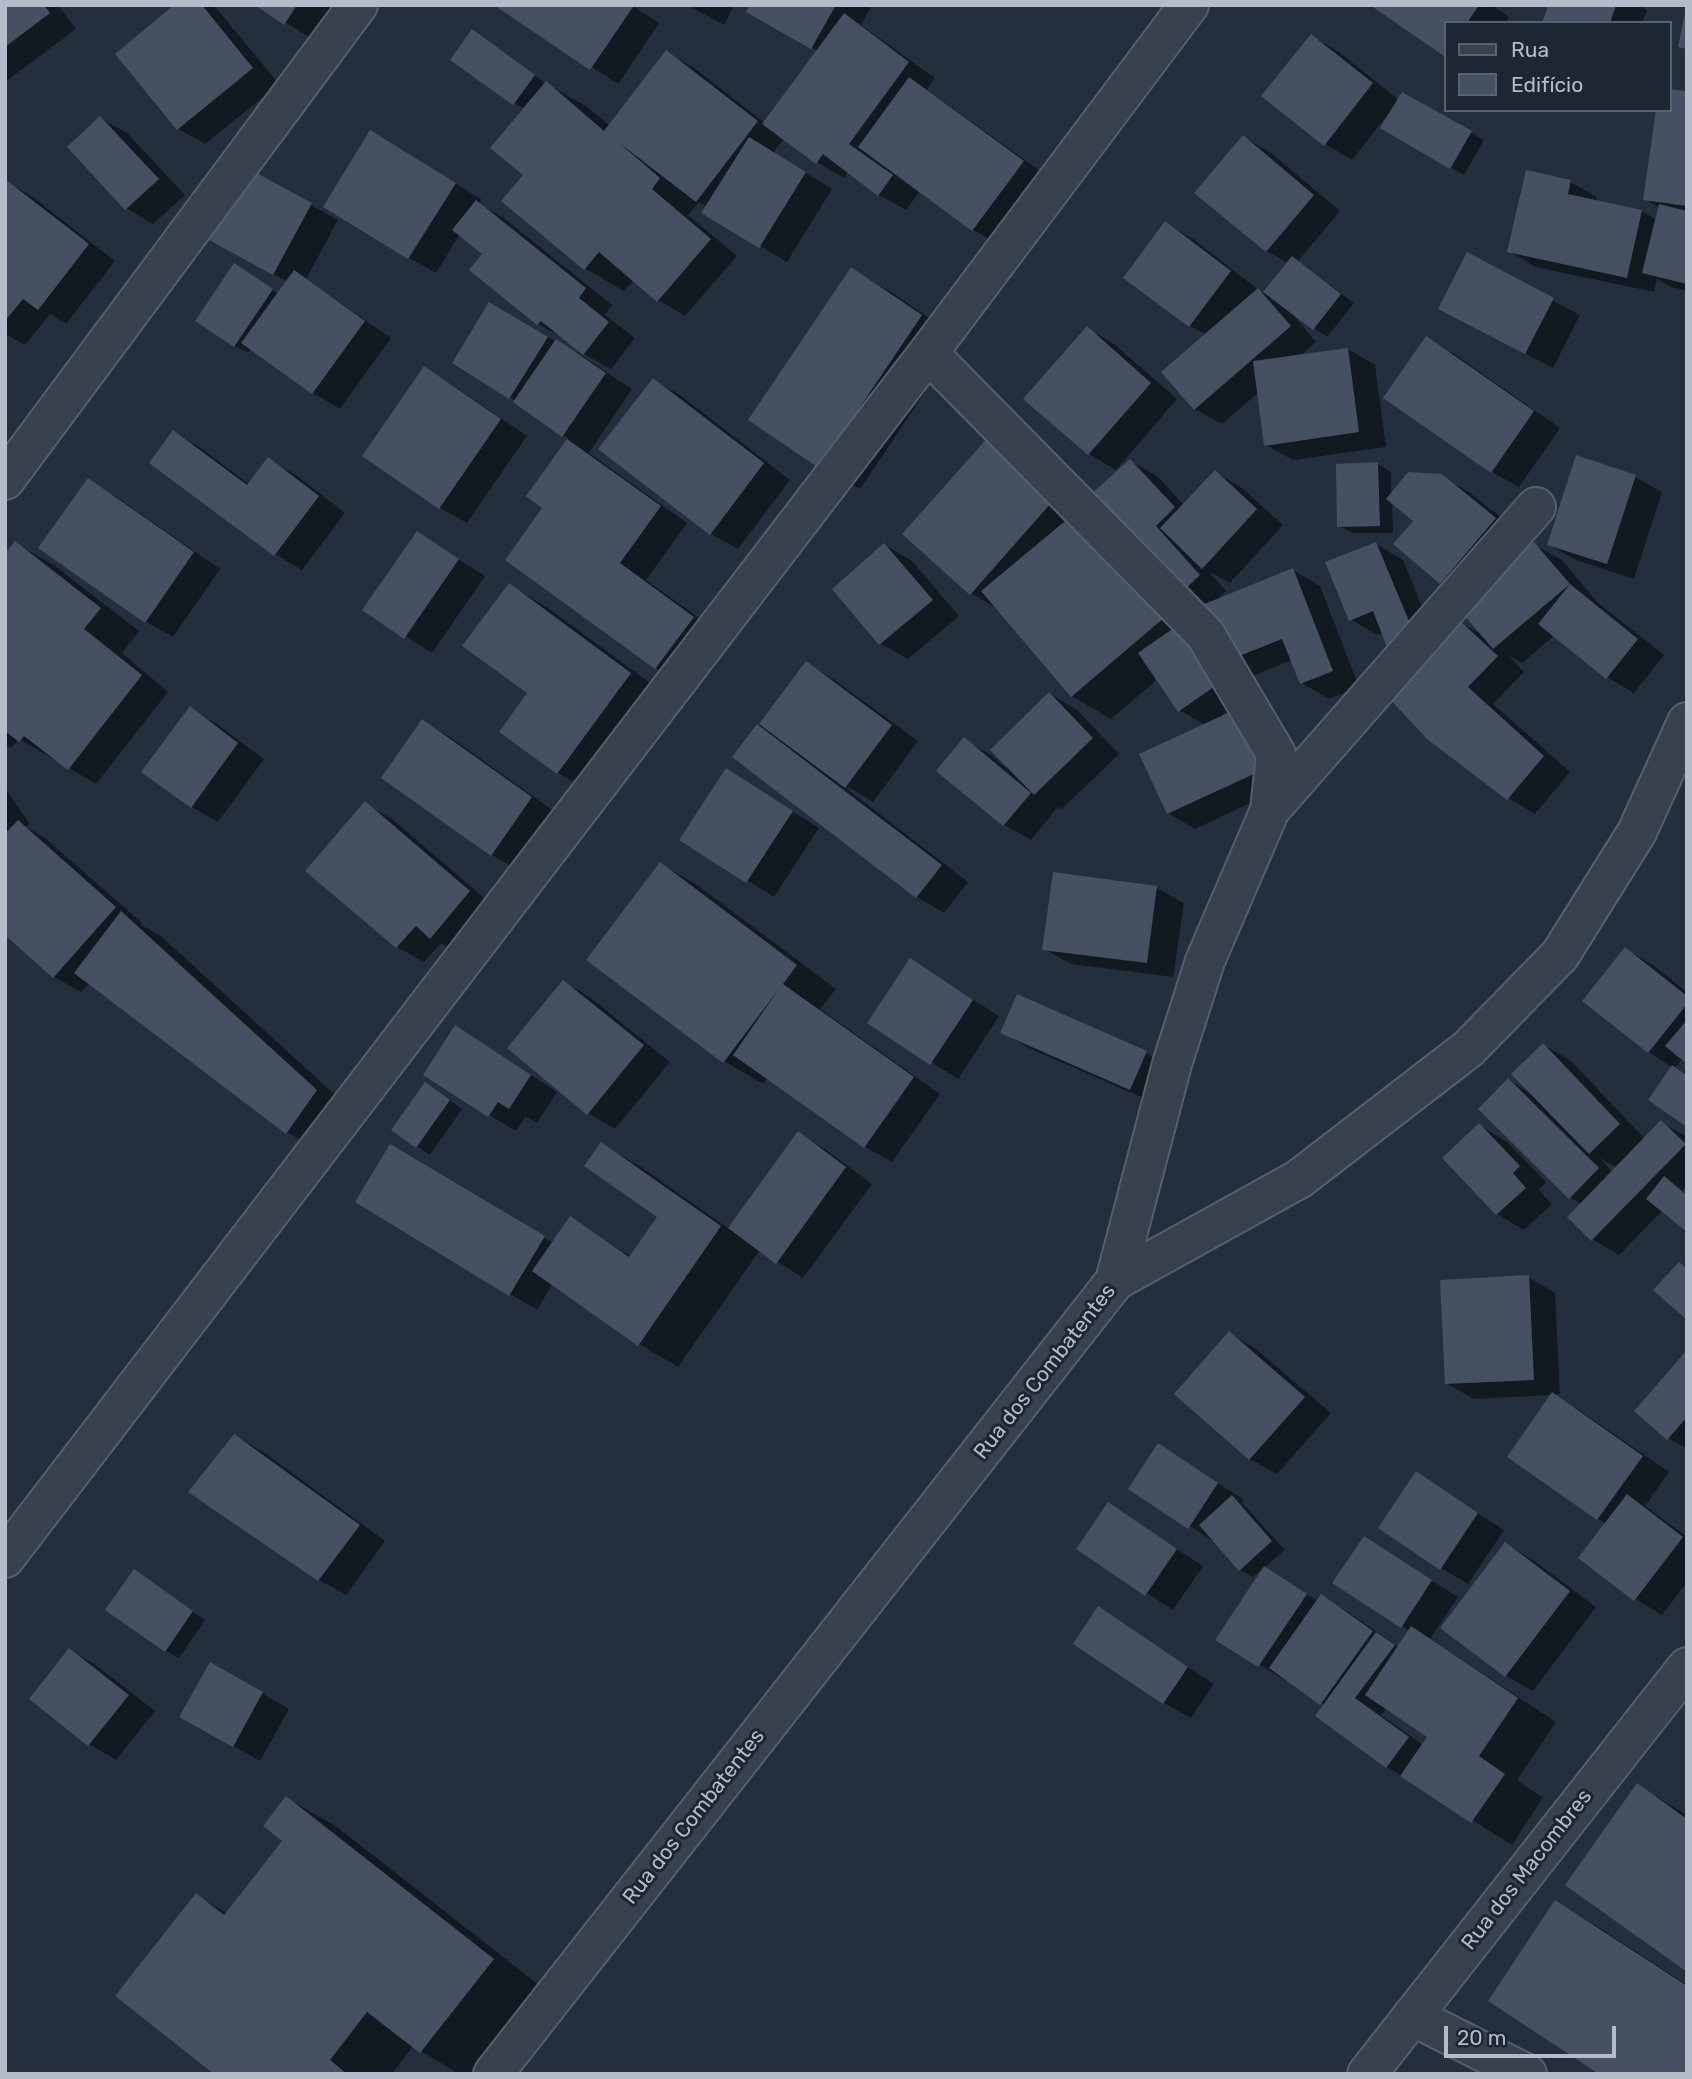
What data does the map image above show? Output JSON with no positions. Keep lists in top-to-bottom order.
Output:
{
  "streets": {
    "street": ["Rua dos Combatentes", "Rua dos Macombres"]
  },
  "legend": ["Rua", "Edifício"],
  "scale_bar": "20 m"
}
